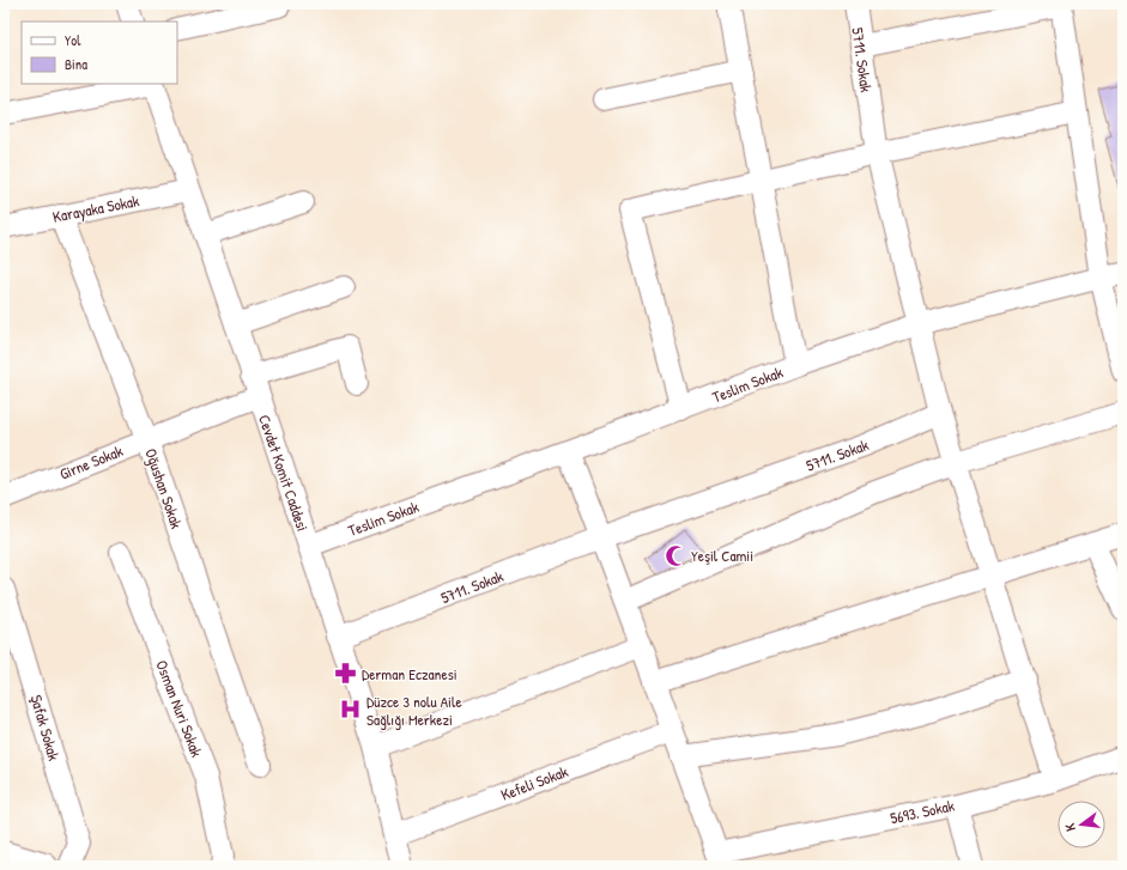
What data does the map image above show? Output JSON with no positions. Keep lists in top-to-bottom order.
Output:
{
  "streets": {
    "street": [
      "5711. Sokak",
      "Karayaka Sokak",
      "Teslim Sokak",
      "Girne Sokak",
      "Cevdet Komit Caddesi",
      "Oğushan Sokak",
      "Osman Nuri Sokak",
      "Şafak Sokak",
      "Kefeli Sokak",
      "5693. Sokak"
    ]
  },
  "crossings": [
    ["5711. Sokak", "Teslim Sokak"],
    ["5711. Sokak", "Cevdet Komit Caddesi"],
    ["Karayaka Sokak", "Cevdet Komit Caddesi"],
    ["Karayaka Sokak", "Oğushan Sokak"],
    ["Teslim Sokak", "Cevdet Komit Caddesi"],
    ["Girne Sokak", "Cevdet Komit Caddesi"],
    ["Girne Sokak", "Oğushan Sokak"],
    ["Cevdet Komit Caddesi", "Kefeli Sokak"]
  ],
  "places": {
    "mosque": ["Yeşil Camii"],
    "pharmacy": ["Derman Eczanesi"],
    "hospital": ["Düzce 3 nolu Aile Sağlığı Merkezi"]
  },
  "legend": ["Yol", "Bina"],
  "north": "left"
}
